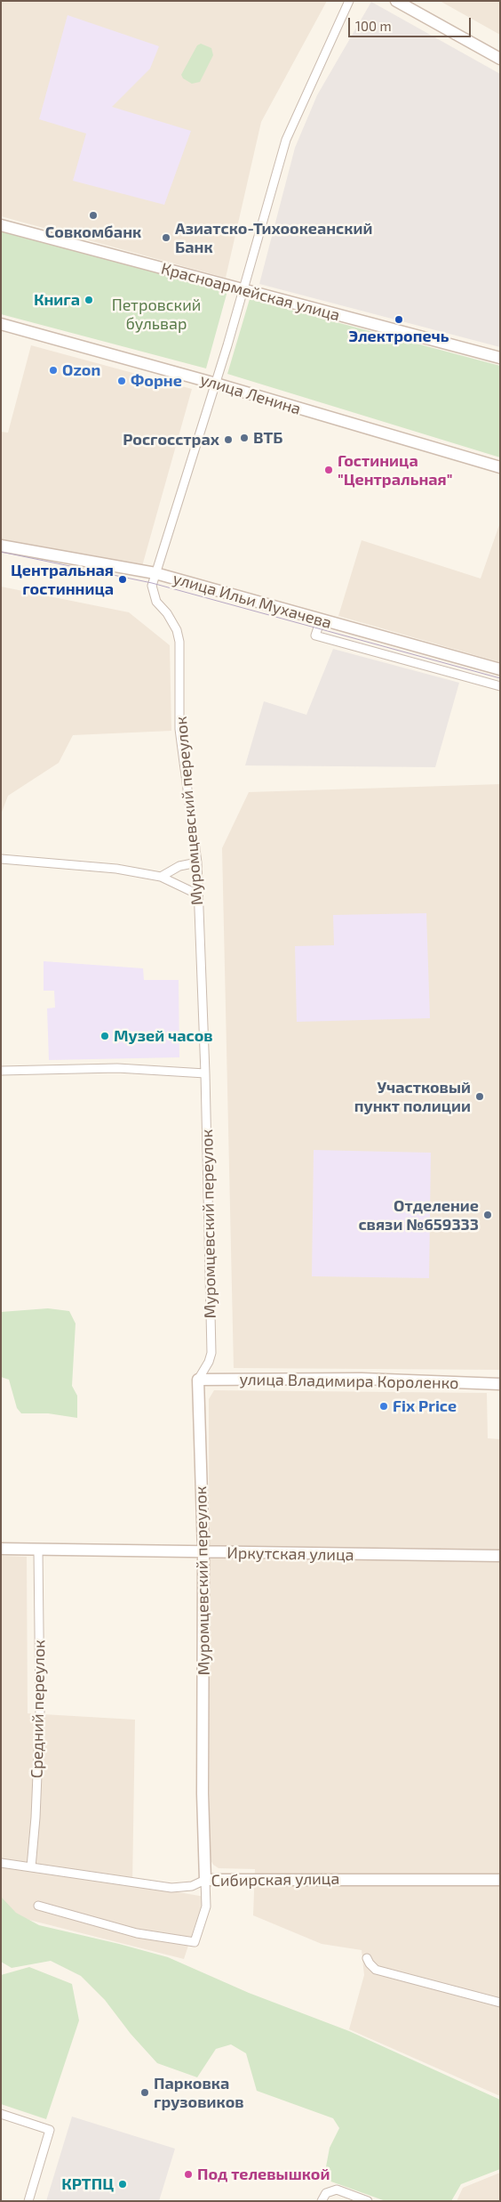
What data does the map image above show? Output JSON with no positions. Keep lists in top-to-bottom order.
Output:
{
  "streets": {
    "main road": [
      "Красноармейская улица",
      "улица Ленина",
      "улица Ильи Мухачева",
      "Муромцевский переулок",
      "улица Владимира Короленко",
      "Иркутская улица",
      "Сибирская улица"
    ],
    "street": ["Средний переулок"]
  },
  "crossings": [
    ["Красноармейская улица", "Муромцевский переулок"],
    ["улица Ленина", "Муромцевский переулок"],
    ["улица Ильи Мухачева", "Муромцевский переулок"],
    ["Муромцевский переулок", "улица Владимира Короленко"],
    ["Муромцевский переулок", "Иркутская улица"],
    ["Муромцевский переулок", "Сибирская улица"],
    ["Иркутская улица", "Средний переулок"],
    ["Средний переулок", "Сибирская улица"]
  ],
  "parks": ["Петровский бульвар"],
  "places": [
    "Совкомбанк",
    "Азиатско-Тихоокеанский Банк",
    "Книга",
    "Электропечь",
    "Ozon",
    "Форне",
    "ВТБ",
    "Росгосстрах",
    "Гостиница \"Центральная\"",
    "Центральная гостинница",
    "Музей часов",
    "Участковый пункт полиции",
    "Отделение связи №659333",
    "Fix Price",
    "Парковка грузовиков",
    "Под телевышкой",
    "КРТПЦ"
  ],
  "scale_bar": "100 m"
}
